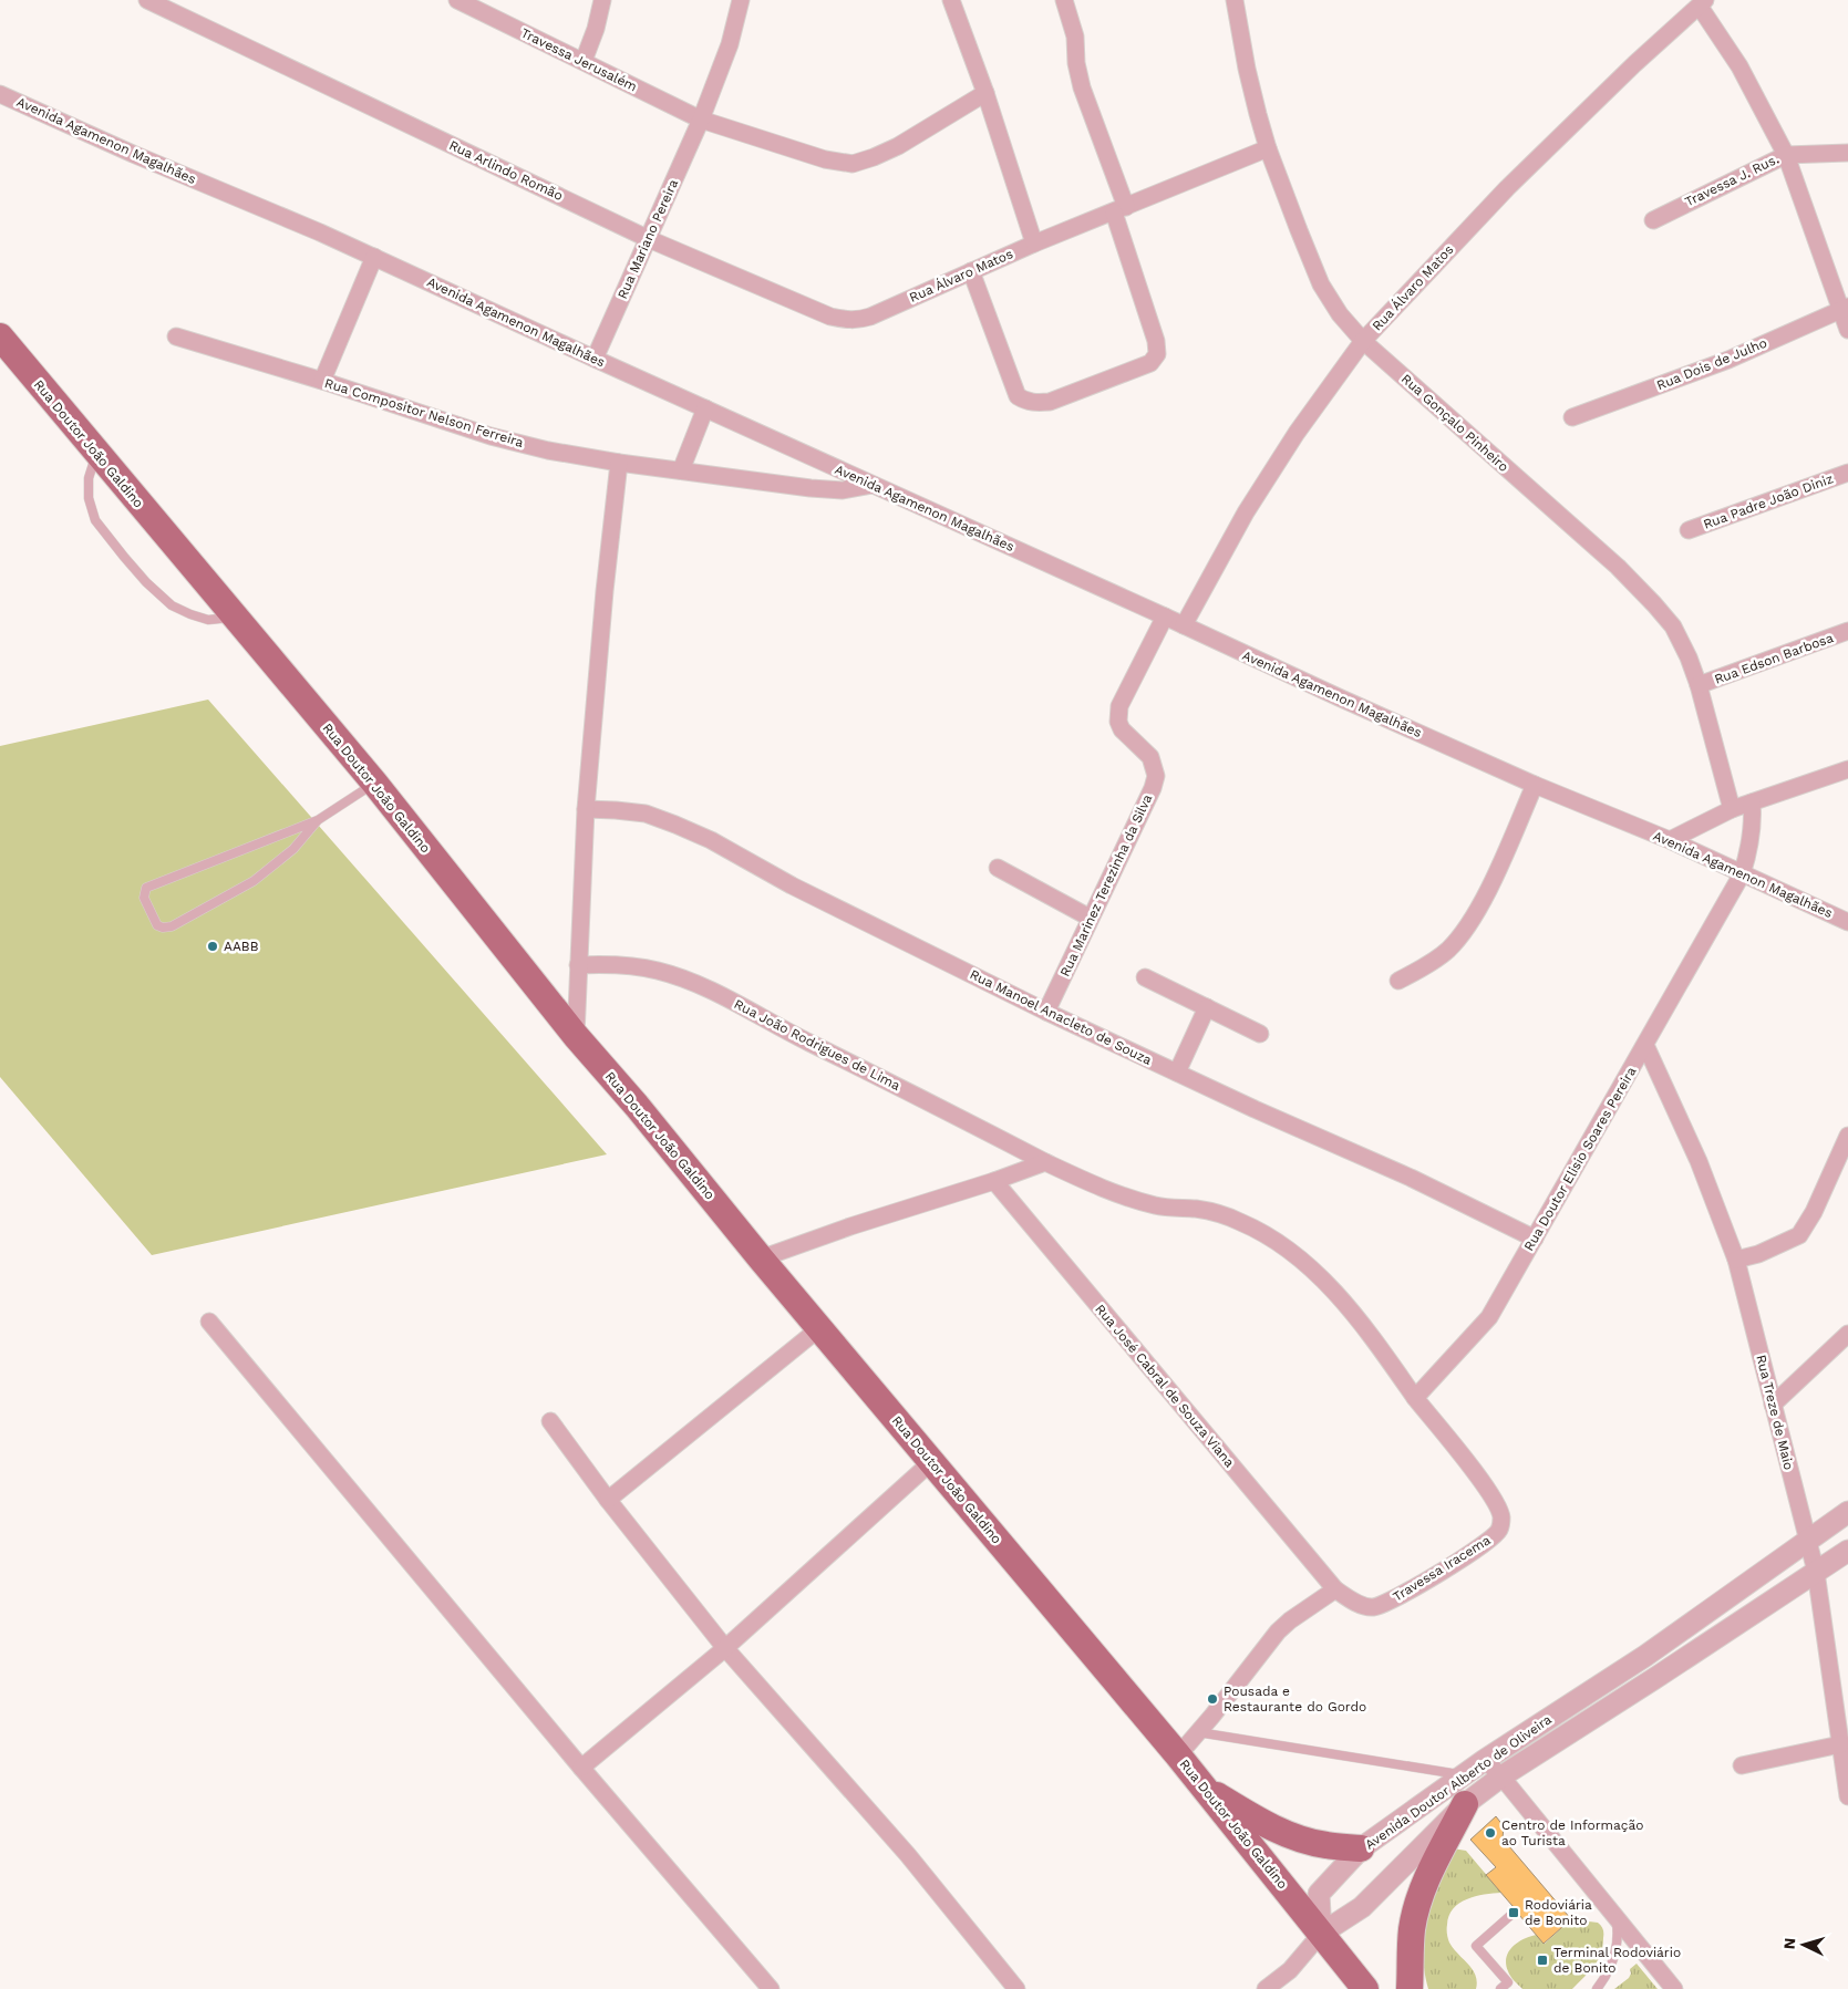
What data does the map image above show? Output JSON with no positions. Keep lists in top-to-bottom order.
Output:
{
  "streets": {
    "main road": ["Rua Doutor João Galdino"],
    "street": [
      "Travessa Jerusalém",
      "Avenida Agamenon Magalhães",
      "Rua Arlindo Romão",
      "Travessa J. Rus.",
      "Rua Mariano Pereira",
      "Rua Álvaro Matos",
      "Rua Dois de Julho",
      "Rua Compositor Nelson Ferreira",
      "Rua Gonçalo Pinheiro",
      "Rua Padre João Diniz",
      "Rua Edson Barbosa",
      "Rua Marinez Terezinha da Silva",
      "Rua Manoel Anacleto de Souza",
      "Rua João Rodrigues de Lima",
      "Rua Doutor Elisio Soares Pereira",
      "Rua José Cabral de Souza Viana",
      "Rua Treze de Maio",
      "Travessa Iracema",
      "Avenida Doutor Alberto de Oliveira"
    ]
  },
  "crossings": [
    ["Travessa Jerusalém", "Rua Mariano Pereira"],
    ["Avenida Agamenon Magalhães", "Rua Mariano Pereira"],
    ["Avenida Agamenon Magalhães", "Rua Álvaro Matos"],
    ["Avenida Agamenon Magalhães", "Rua Compositor Nelson Ferreira"],
    ["Avenida Agamenon Magalhães", "Rua Marinez Terezinha da Silva"],
    ["Avenida Agamenon Magalhães", "Rua Doutor Elisio Soares Pereira"],
    ["Rua Arlindo Romão", "Rua Mariano Pereira"],
    ["Rua Arlindo Romão", "Rua Álvaro Matos"],
    ["Rua Álvaro Matos", "Rua Gonçalo Pinheiro"],
    ["Rua Gonçalo Pinheiro", "Rua Edson Barbosa"],
    ["Rua Doutor João Galdino", "Avenida Doutor Alberto de Oliveira"],
    ["Rua Marinez Terezinha da Silva", "Rua Manoel Anacleto de Souza"],
    ["Rua Manoel Anacleto de Souza", "Rua Doutor Elisio Soares Pereira"],
    ["Rua João Rodrigues de Lima", "Rua Doutor Elisio Soares Pereira"],
    ["Rua João Rodrigues de Lima", "Travessa Iracema"],
    ["Rua Doutor Elisio Soares Pereira", "Rua Treze de Maio"],
    ["Rua Doutor Elisio Soares Pereira", "Travessa Iracema"],
    ["Rua José Cabral de Souza Viana", "Travessa Iracema"],
    ["Rua Treze de Maio", "Avenida Doutor Alberto de Oliveira"]
  ],
  "places": {
    "other": ["AABB", "Pousada e Restaurante do Gordo", "Centro de Informação ao Turista"],
    "transit": ["Rodoviária de Bonito", "Terminal Rodoviário de Bonito"]
  },
  "north": "left"
}
